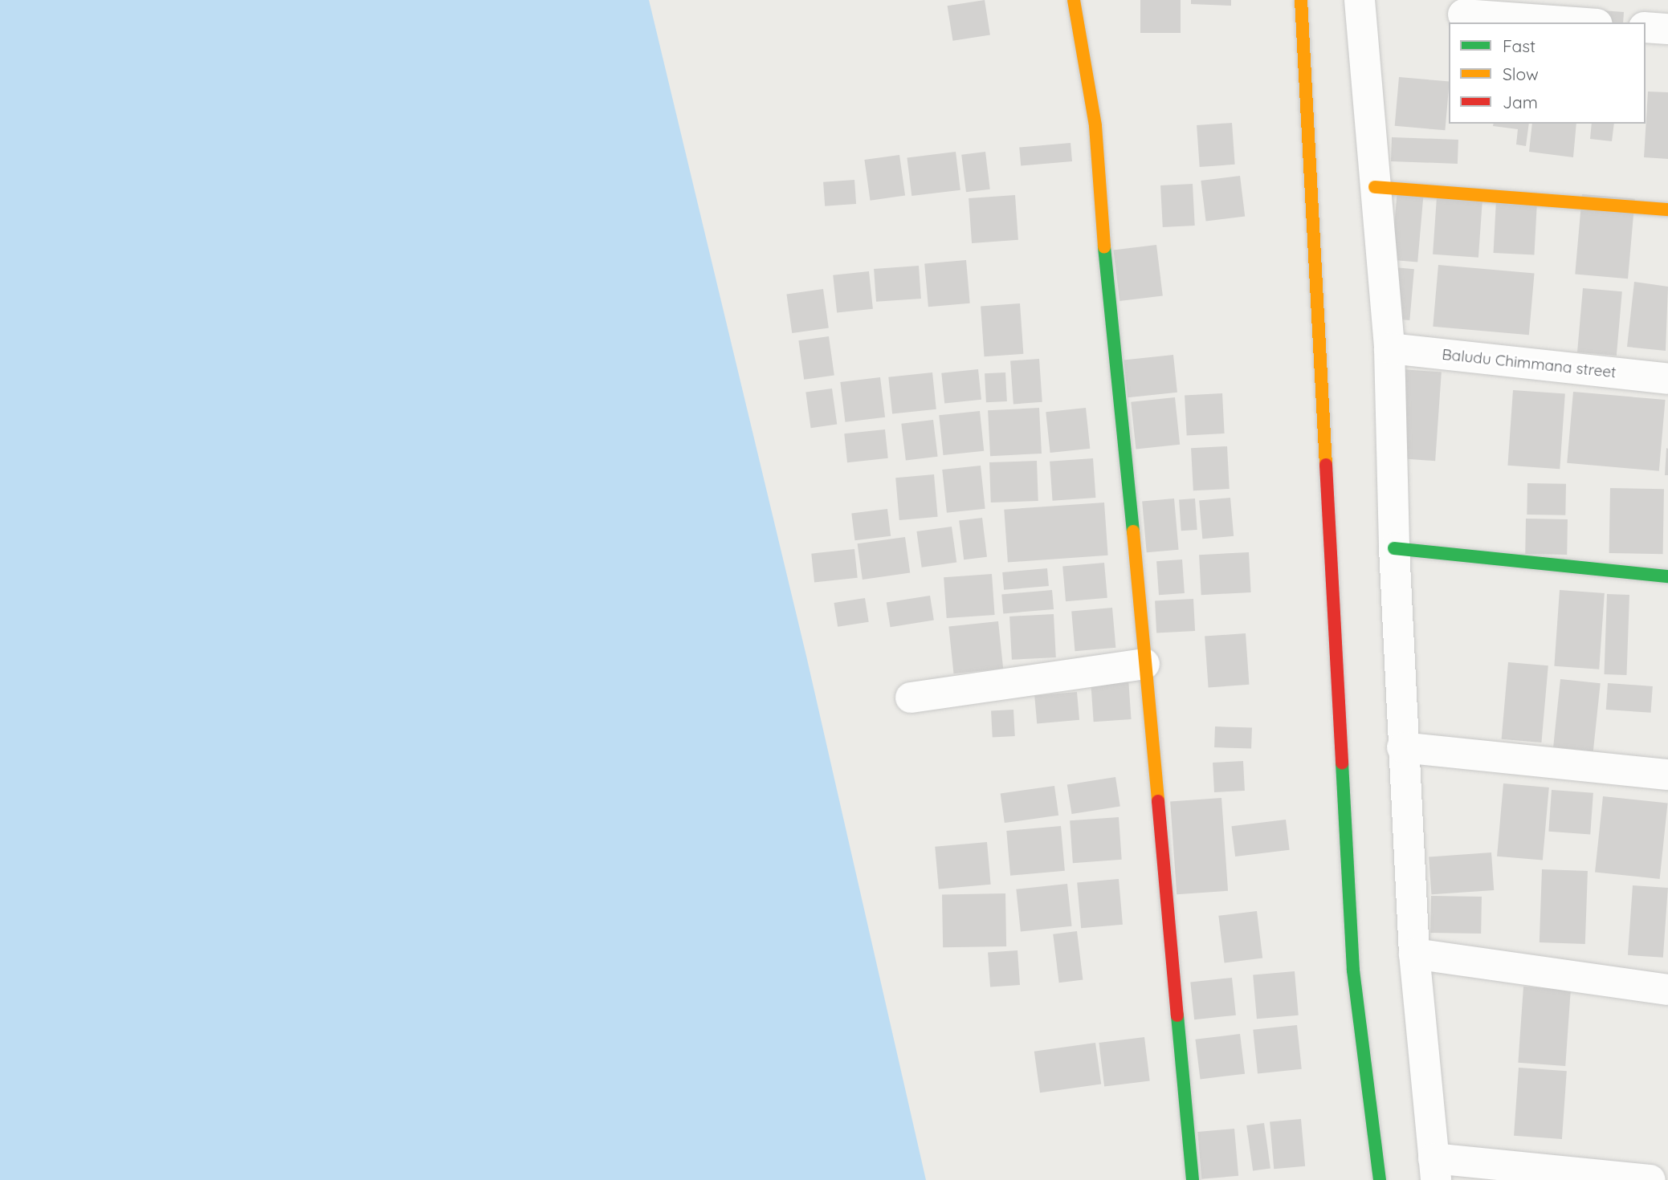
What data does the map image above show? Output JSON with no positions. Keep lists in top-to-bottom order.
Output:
{
  "streets": {
    "street": ["Baludu Chimmana street"]
  },
  "legend": ["Fast", "Slow", "Jam"]
}
